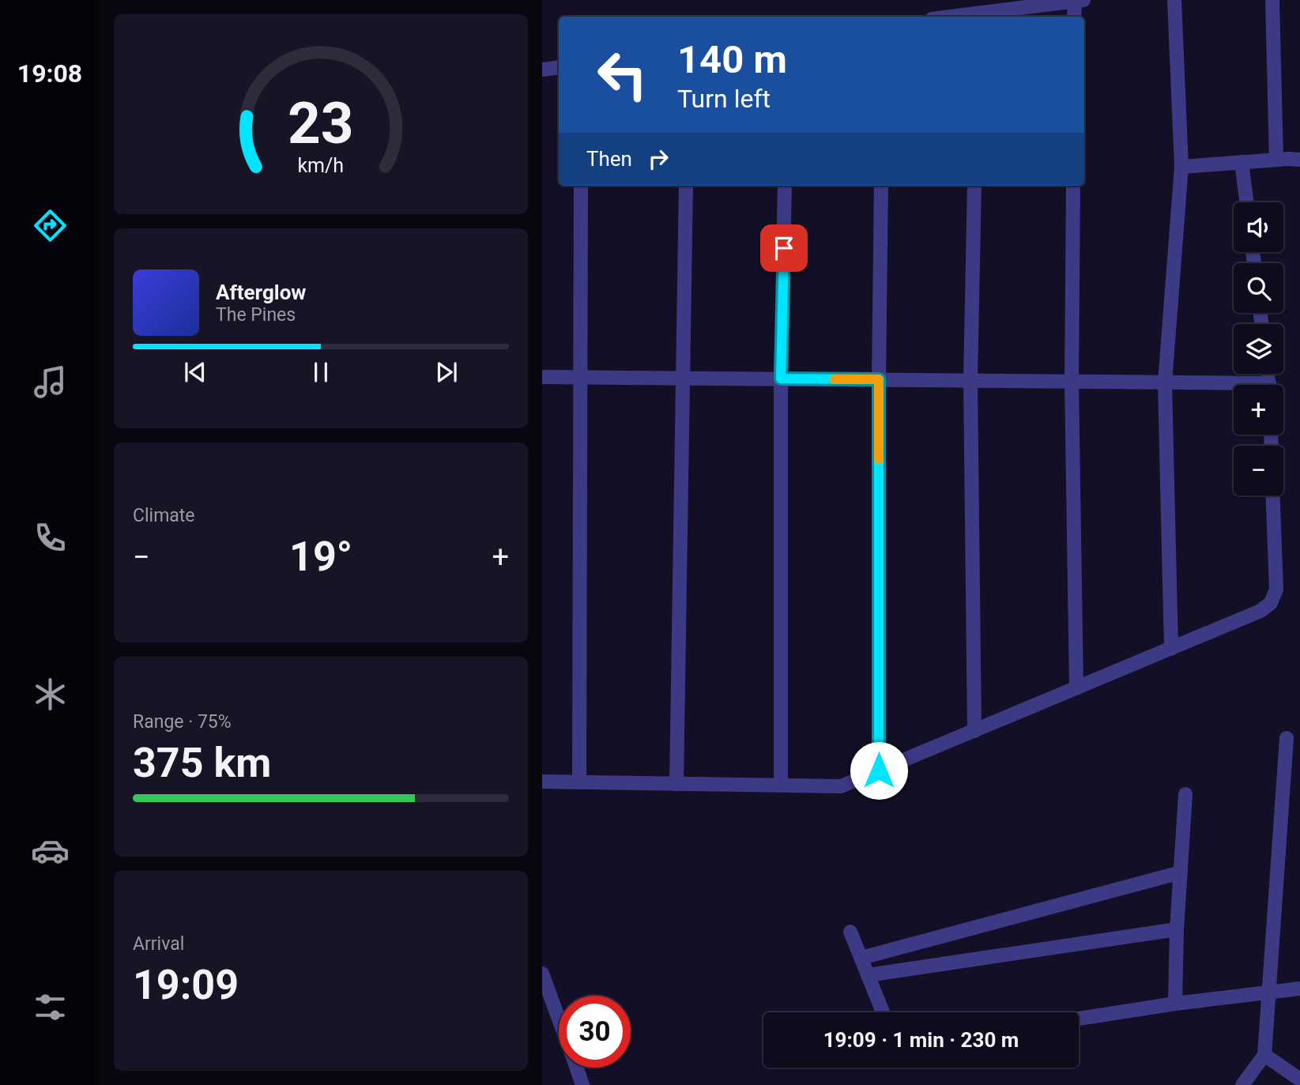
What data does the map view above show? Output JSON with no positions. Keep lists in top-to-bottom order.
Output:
{
  "page": {
    "tabs": "19:08",
    "turn": ["140 m", "Turn left"],
    "then": "Then",
    "map_buttons": ["+", "−"],
    "song": ["Afterglow", "The Pines"],
    "tile": [
      "Climate",
      ["Range · 75%", "375 km"],
      ["Arrival", "19:09"]
    ],
    "heat": ["−", "19°", "+"],
    "limit": "30",
    "trip": "19:09 · 1 min · 230 m",
    "gauge": ["23", "km/h"]
  }
}
